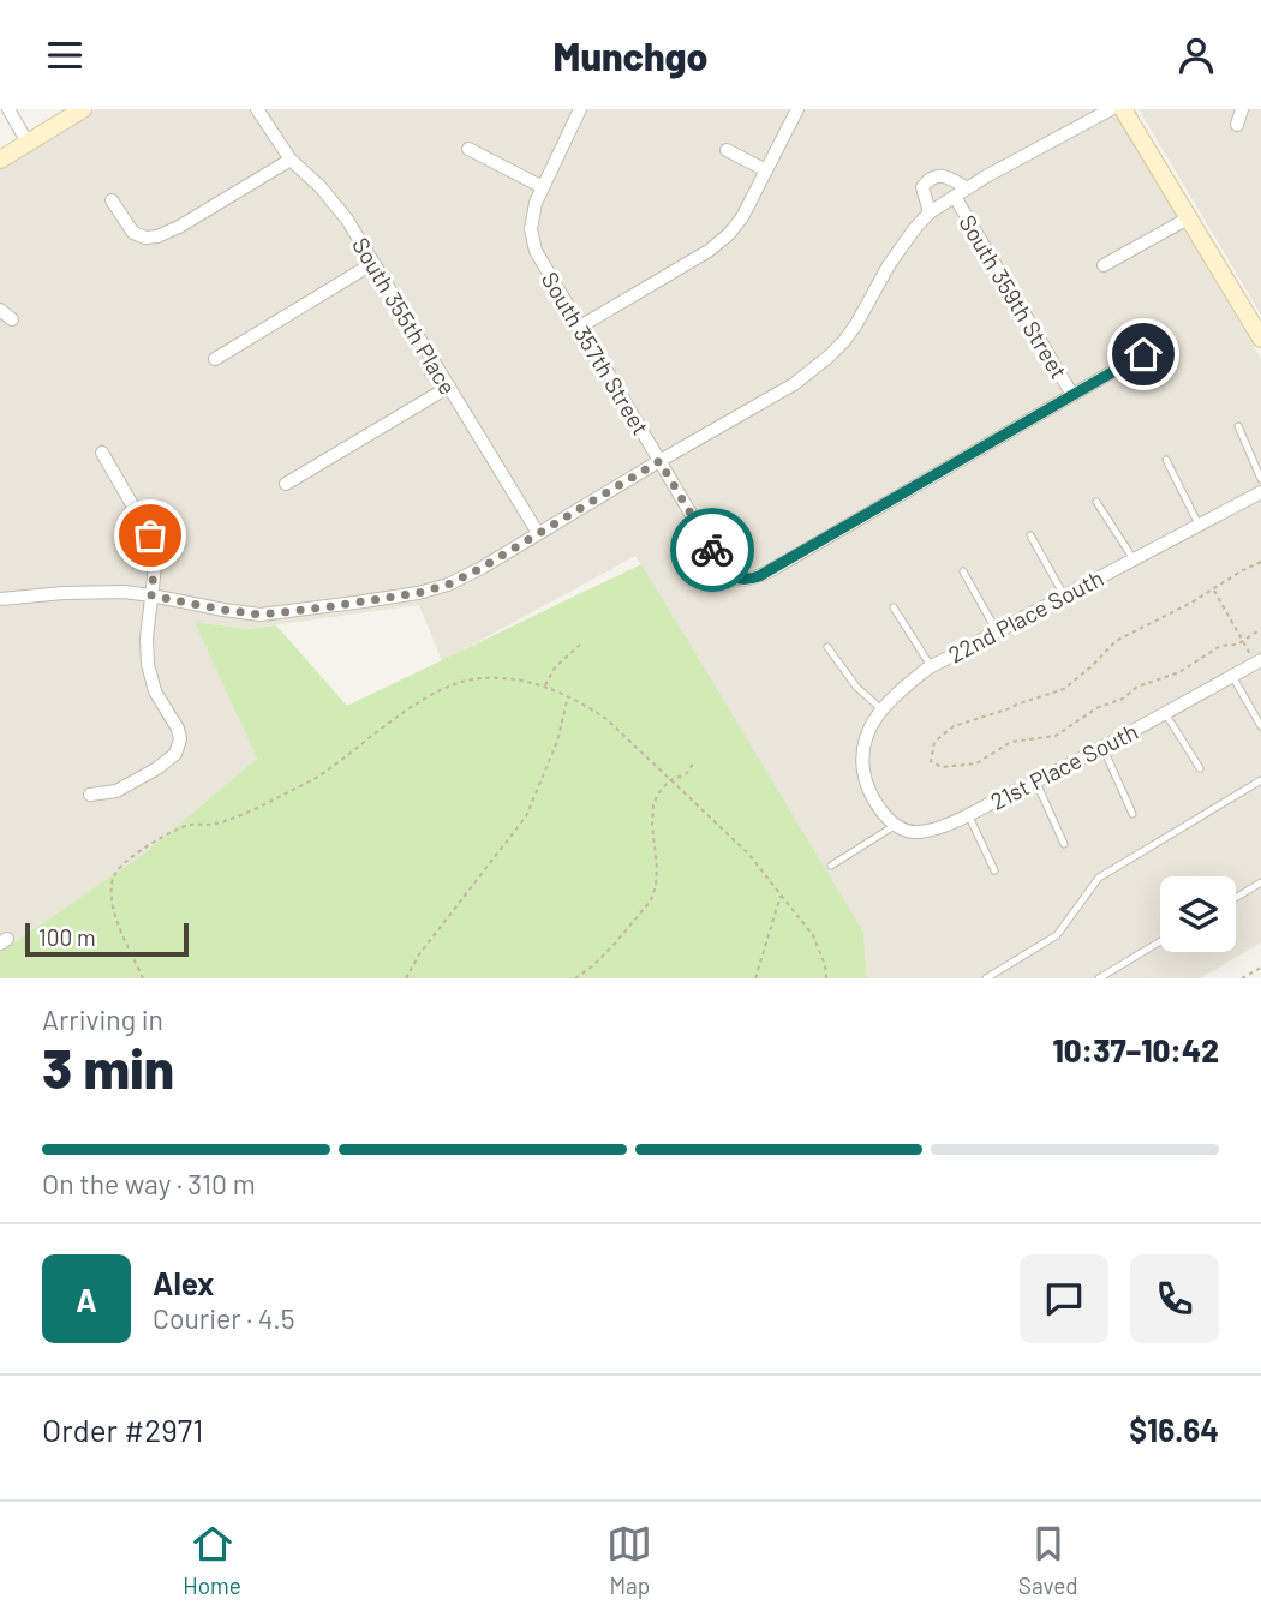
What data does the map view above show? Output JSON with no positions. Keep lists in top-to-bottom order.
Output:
{
  "streets": {
    "street": [
      "South 359th Street",
      "South 355th Place",
      "South 357th Street",
      "22nd Place South",
      "21st Place South"
    ]
  },
  "crossings": [
    ["South 359th Street", "South 357th Street"],
    ["22nd Place South", "21st Place South"]
  ],
  "scale_bar": "100 m",
  "page": {
    "header": "Munchgo",
    "scale": "100 m",
    "heading": ["3 min", "Arriving in", "10:37–10:42"],
    "panel": [
      "Alex",
      "Courier · 4.5",
      "Order #2971",
      "$16.64"
    ],
    "bar": "On the way · 310 m",
    "round": "A",
    "tabs": ["Home", "Map", "Saved"]
  }
}
